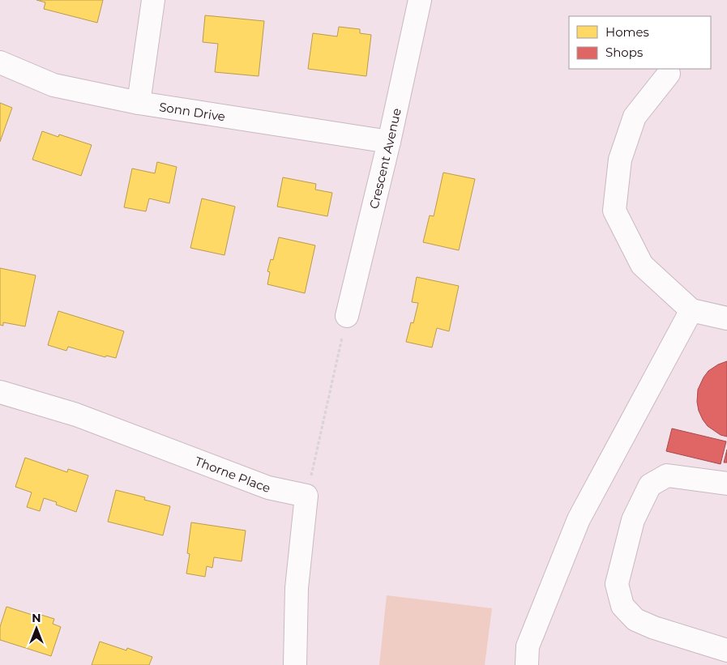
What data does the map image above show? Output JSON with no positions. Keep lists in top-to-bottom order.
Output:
{
  "streets": {
    "street": ["Sonn Drive", "Crescent Avenue", "Thorne Place"]
  },
  "crossings": [
    ["Sonn Drive", "Crescent Avenue"]
  ],
  "legend": ["Homes", "Shops"],
  "north": "top"
}
